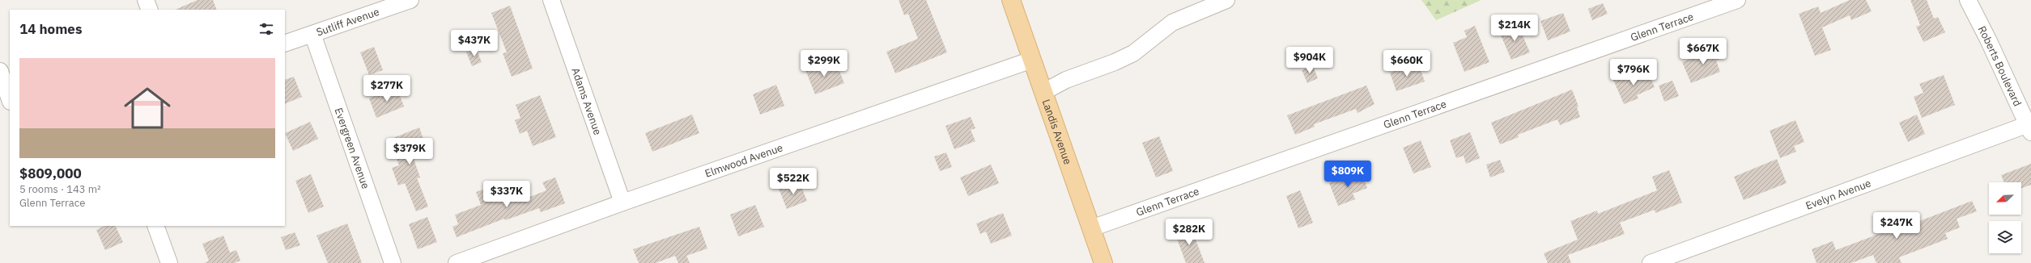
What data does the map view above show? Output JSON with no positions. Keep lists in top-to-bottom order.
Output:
{
  "streets": {
    "main road": ["Landis Avenue"],
    "street": [
      "Sutliff Avenue",
      "Glenn Terrace",
      "Roberts Boulevard",
      "Adams Avenue",
      "Evergreen Avenue",
      "Elmwood Avenue",
      "Evelyn Avenue"
    ]
  },
  "crossings": [
    ["Sutliff Avenue", "Evergreen Avenue"],
    ["Glenn Terrace", "Landis Avenue"],
    ["Roberts Boulevard", "Evelyn Avenue"],
    ["Adams Avenue", "Elmwood Avenue"],
    ["Landis Avenue", "Elmwood Avenue"]
  ],
  "north": "bottom left",
  "page": {
    "heading": "14 homes",
    "price": [
      "$214K",
      "$437K",
      "$667K",
      "$904K",
      "$299K",
      "$660K",
      "$796K",
      "$277K",
      "$379K",
      "$809K",
      "$522K",
      "$337K",
      "$247K",
      "$282K"
    ],
    "list": [
      {
        "name": "$809,000",
        "note": "5 rooms · 143 m² · Glenn Terrace"
      }
    ]
  }
}
